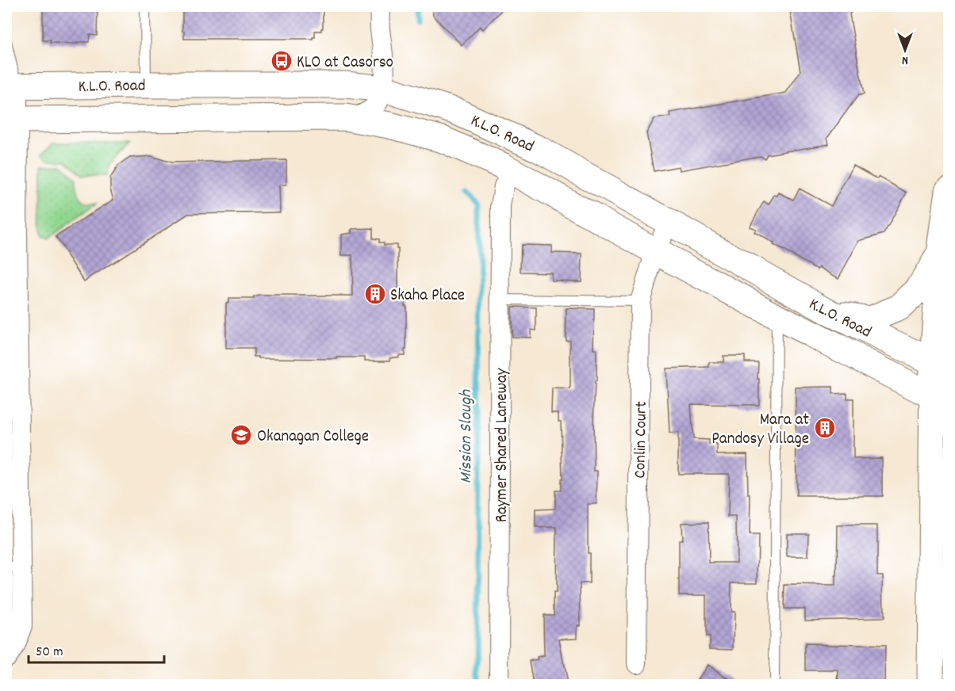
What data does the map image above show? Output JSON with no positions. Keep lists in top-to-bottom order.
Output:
{
  "streets": {
    "main road": ["K.L.O. Road"],
    "street": ["Conlin Court", "Raymer Shared Laneway"]
  },
  "crossings": [
    ["K.L.O. Road", "Conlin Court"],
    ["K.L.O. Road", "Raymer Shared Laneway"]
  ],
  "water": ["Mission Slough"],
  "places": {
    "bus stop": ["KLO at Casorso"],
    "building": ["Skaha Place", "Mara at Pandosy Village"],
    "school or university": ["Okanagan College"]
  },
  "scale_bar": "50 m",
  "north": "bottom"
}
